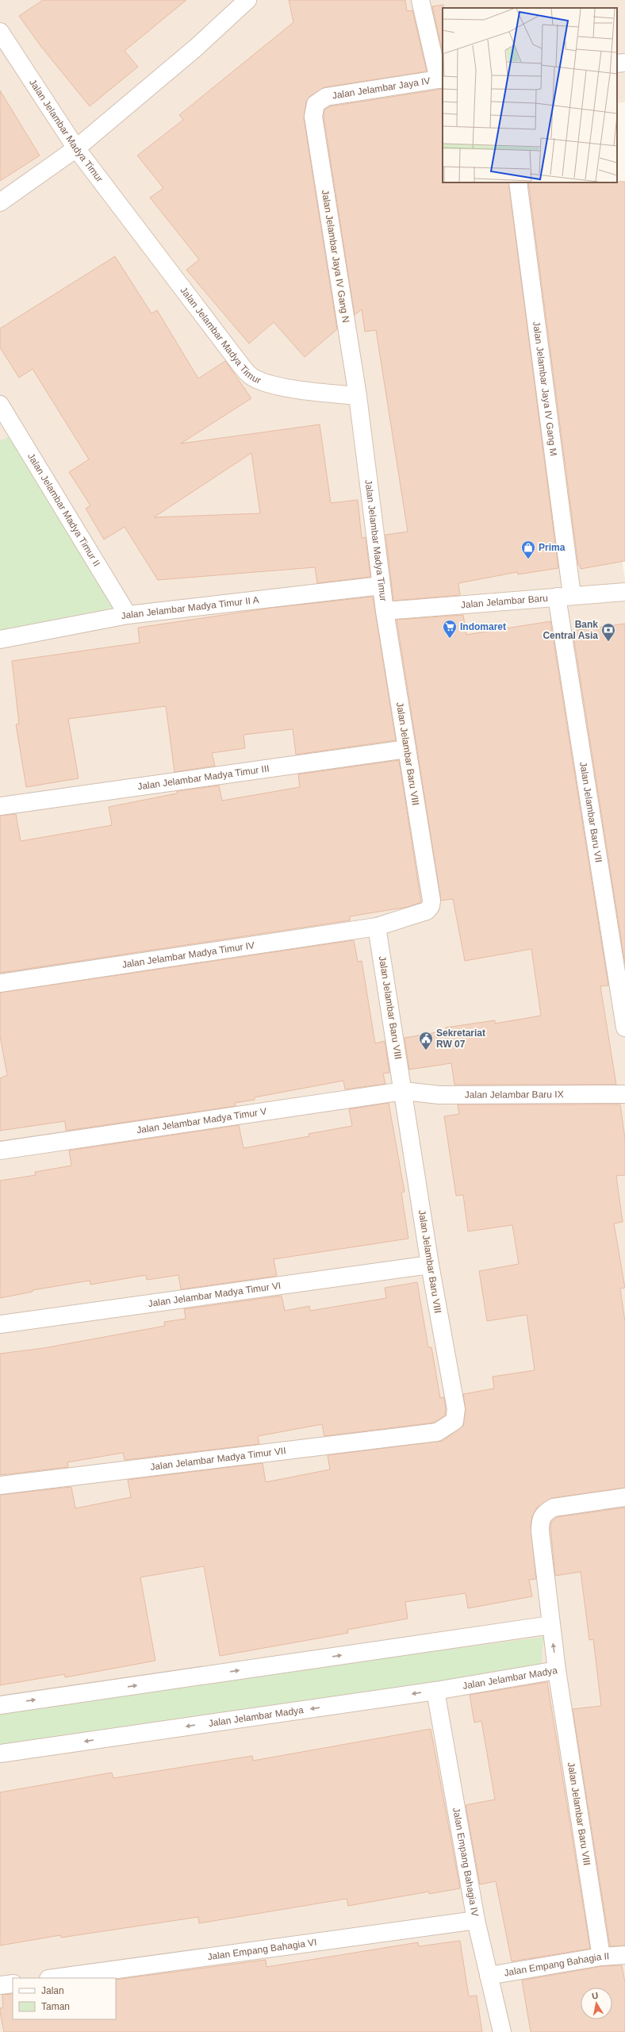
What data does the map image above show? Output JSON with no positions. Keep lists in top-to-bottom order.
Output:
{
  "streets": {
    "street": [
      "Jalan Jelambar Jaya IV",
      "Jalan Jelambar Madya Timur",
      "Jalan Jelambar Jaya IV Gang N",
      "Jalan Jelambar Jaya IV Gang M",
      "Jalan Jelambar Madya Timur II",
      "Jalan Jelambar Baru",
      "Jalan Jelambar Madya Timur II A",
      "Jalan Jelambar Baru VIII",
      "Jalan Jelambar Madya Timur III",
      "Jalan Jelambar Baru VII",
      "Jalan Jelambar Madya Timur IV",
      "Jalan Jelambar Baru IX",
      "Jalan Jelambar Madya Timur V",
      "Jalan Jelambar Madya Timur VI",
      "Jalan Jelambar Madya Timur VII",
      "Jalan Jelambar Madya",
      "Jalan Empang Bahagia IV",
      "Jalan Empang Bahagia VI",
      "Jalan Empang Bahagia II"
    ]
  },
  "crossings": [
    ["Jalan Jelambar Jaya IV", "Jalan Jelambar Jaya IV Gang N"],
    ["Jalan Jelambar Madya Timur", "Jalan Jelambar Jaya IV Gang N"],
    ["Jalan Jelambar Madya Timur", "Jalan Jelambar Baru"],
    ["Jalan Jelambar Madya Timur", "Jalan Jelambar Madya Timur II A"],
    ["Jalan Jelambar Madya Timur", "Jalan Jelambar Baru VIII"],
    ["Jalan Jelambar Jaya IV Gang M", "Jalan Jelambar Baru"],
    ["Jalan Jelambar Jaya IV Gang M", "Jalan Jelambar Baru VII"],
    ["Jalan Jelambar Madya Timur II", "Jalan Jelambar Madya Timur II A"],
    ["Jalan Jelambar Baru", "Jalan Jelambar Baru VIII"],
    ["Jalan Jelambar Baru", "Jalan Jelambar Baru VII"],
    ["Jalan Jelambar Baru VIII", "Jalan Jelambar Madya Timur III"],
    ["Jalan Jelambar Baru VIII", "Jalan Jelambar Madya Timur IV"],
    ["Jalan Jelambar Baru VIII", "Jalan Jelambar Baru IX"],
    ["Jalan Jelambar Baru VIII", "Jalan Jelambar Madya Timur V"],
    ["Jalan Jelambar Baru VIII", "Jalan Jelambar Madya Timur VI"],
    ["Jalan Jelambar Baru VIII", "Jalan Jelambar Madya Timur VII"],
    ["Jalan Jelambar Baru VIII", "Jalan Jelambar Madya"],
    ["Jalan Jelambar Baru VIII", "Jalan Empang Bahagia II"],
    ["Jalan Jelambar Baru IX", "Jalan Jelambar Madya Timur V"],
    ["Jalan Jelambar Madya", "Jalan Empang Bahagia IV"],
    ["Jalan Empang Bahagia IV", "Jalan Empang Bahagia VI"],
    ["Jalan Empang Bahagia IV", "Jalan Empang Bahagia II"]
  ],
  "places": {
    "shop": ["Prima"],
    "supermarket": ["Indomaret"],
    "bank": ["Bank Central Asia"],
    "public building": ["Sekretariat RW 07"]
  },
  "legend": ["Jalan", "Taman"],
  "north": "top"
}
